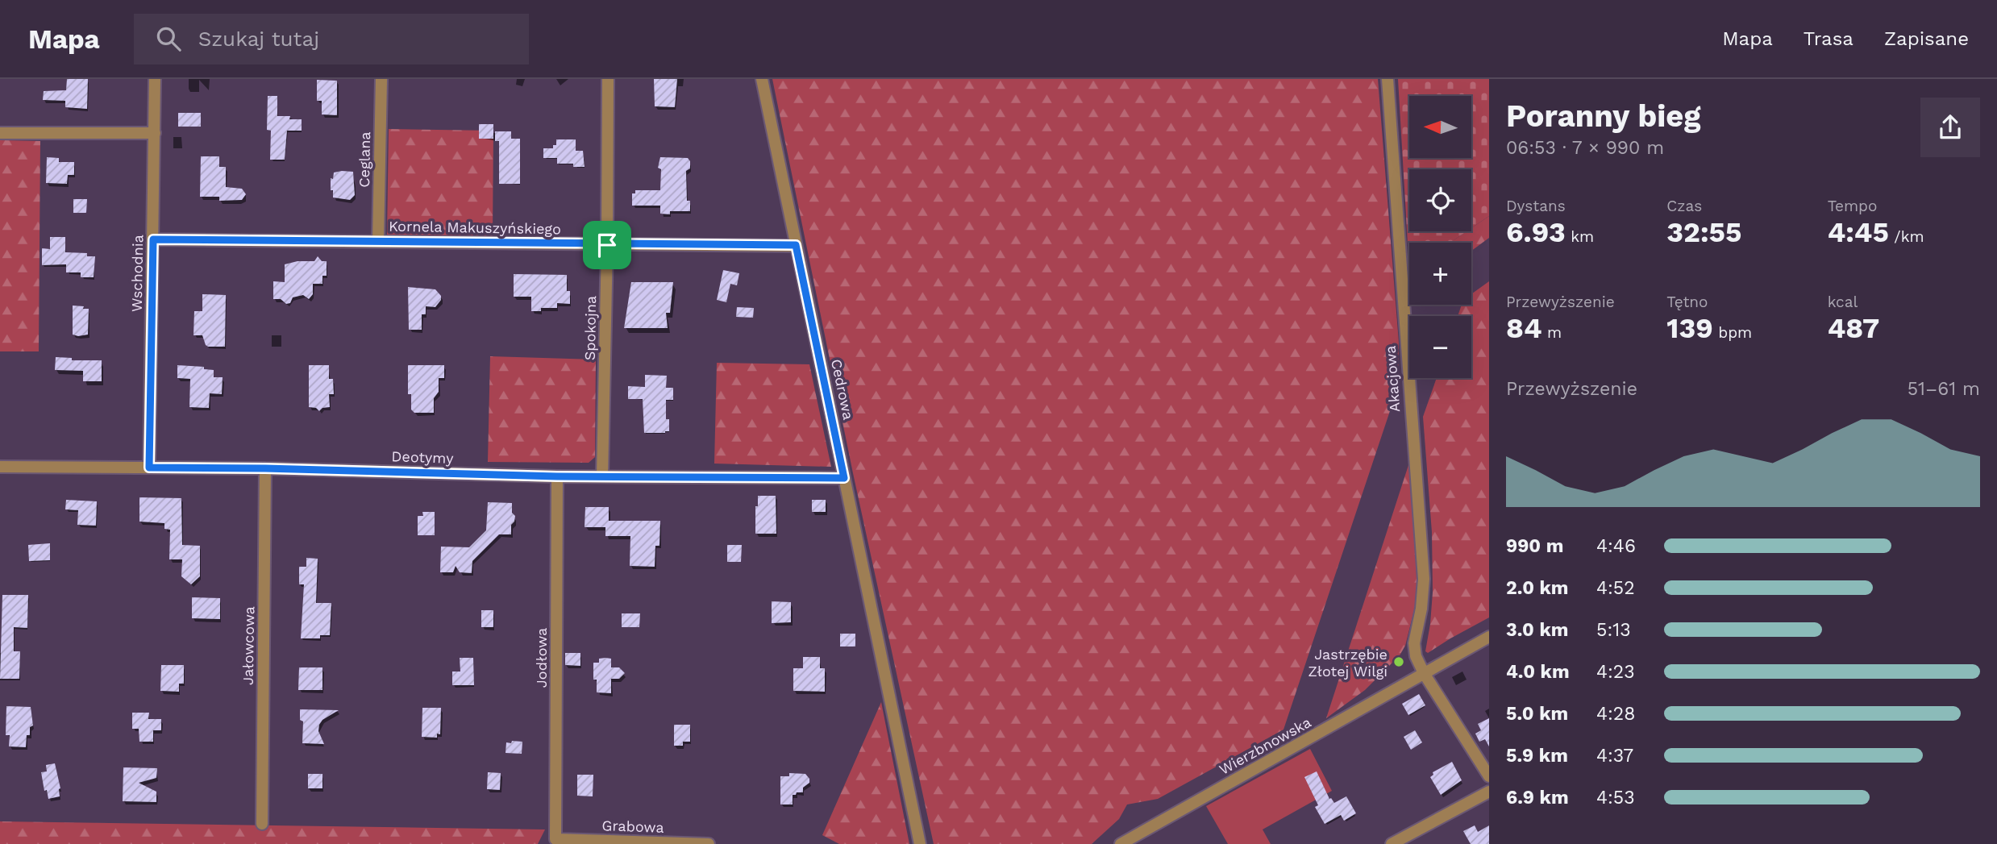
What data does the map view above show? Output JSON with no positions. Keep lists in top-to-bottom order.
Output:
{
  "streets": {
    "street": [
      "Ceglana",
      "Kornela Makuszyńskiego",
      "Wschodnia",
      "Spokojna",
      "Akacjowa",
      "Cedrowa",
      "Deotymy",
      "Jałowcowa",
      "Jodłowa",
      "Wierzbnowska",
      "Grabowa"
    ]
  },
  "crossings": [
    ["Ceglana", "Kornela Makuszyńskiego"],
    ["Kornela Makuszyńskiego", "Wschodnia"],
    ["Kornela Makuszyńskiego", "Spokojna"],
    ["Kornela Makuszyńskiego", "Cedrowa"],
    ["Wschodnia", "Deotymy"],
    ["Spokojna", "Deotymy"],
    ["Akacjowa", "Wierzbnowska"],
    ["Cedrowa", "Deotymy"],
    ["Deotymy", "Jałowcowa"],
    ["Deotymy", "Jodłowa"],
    ["Jodłowa", "Grabowa"]
  ],
  "places": ["Jastrzębie Złotej Wilgi"],
  "north": "left",
  "page": {
    "header": "Mapa",
    "search": "Szukaj tutaj",
    "nav": ["Mapa", "Trasa", "Zapisane"],
    "heading": ["Poranny bieg", "06:53 · 7 × 990 m"],
    "map_buttons": ["+", "−"],
    "stats": [
      ["Dystans", "6.93 km"],
      ["Czas", "32:55"],
      ["Tempo", "4:45 /km"],
      ["Przewyższenie", "84 m"],
      ["Tętno", "139 bpm"],
      ["kcal", "487"]
    ],
    "chart": ["Przewyższenie", "51–61 m"],
    "list": [
      {
        "name": "990 m",
        "note": "4:46"
      },
      {
        "name": "2.0 km",
        "note": "4:52"
      },
      {
        "name": "3.0 km",
        "note": "5:13"
      },
      {
        "name": "4.0 km",
        "note": "4:23"
      },
      {
        "name": "5.0 km",
        "note": "4:28"
      },
      {
        "name": "5.9 km",
        "note": "4:37"
      },
      {
        "name": "6.9 km",
        "note": "4:53"
      }
    ]
  }
}
